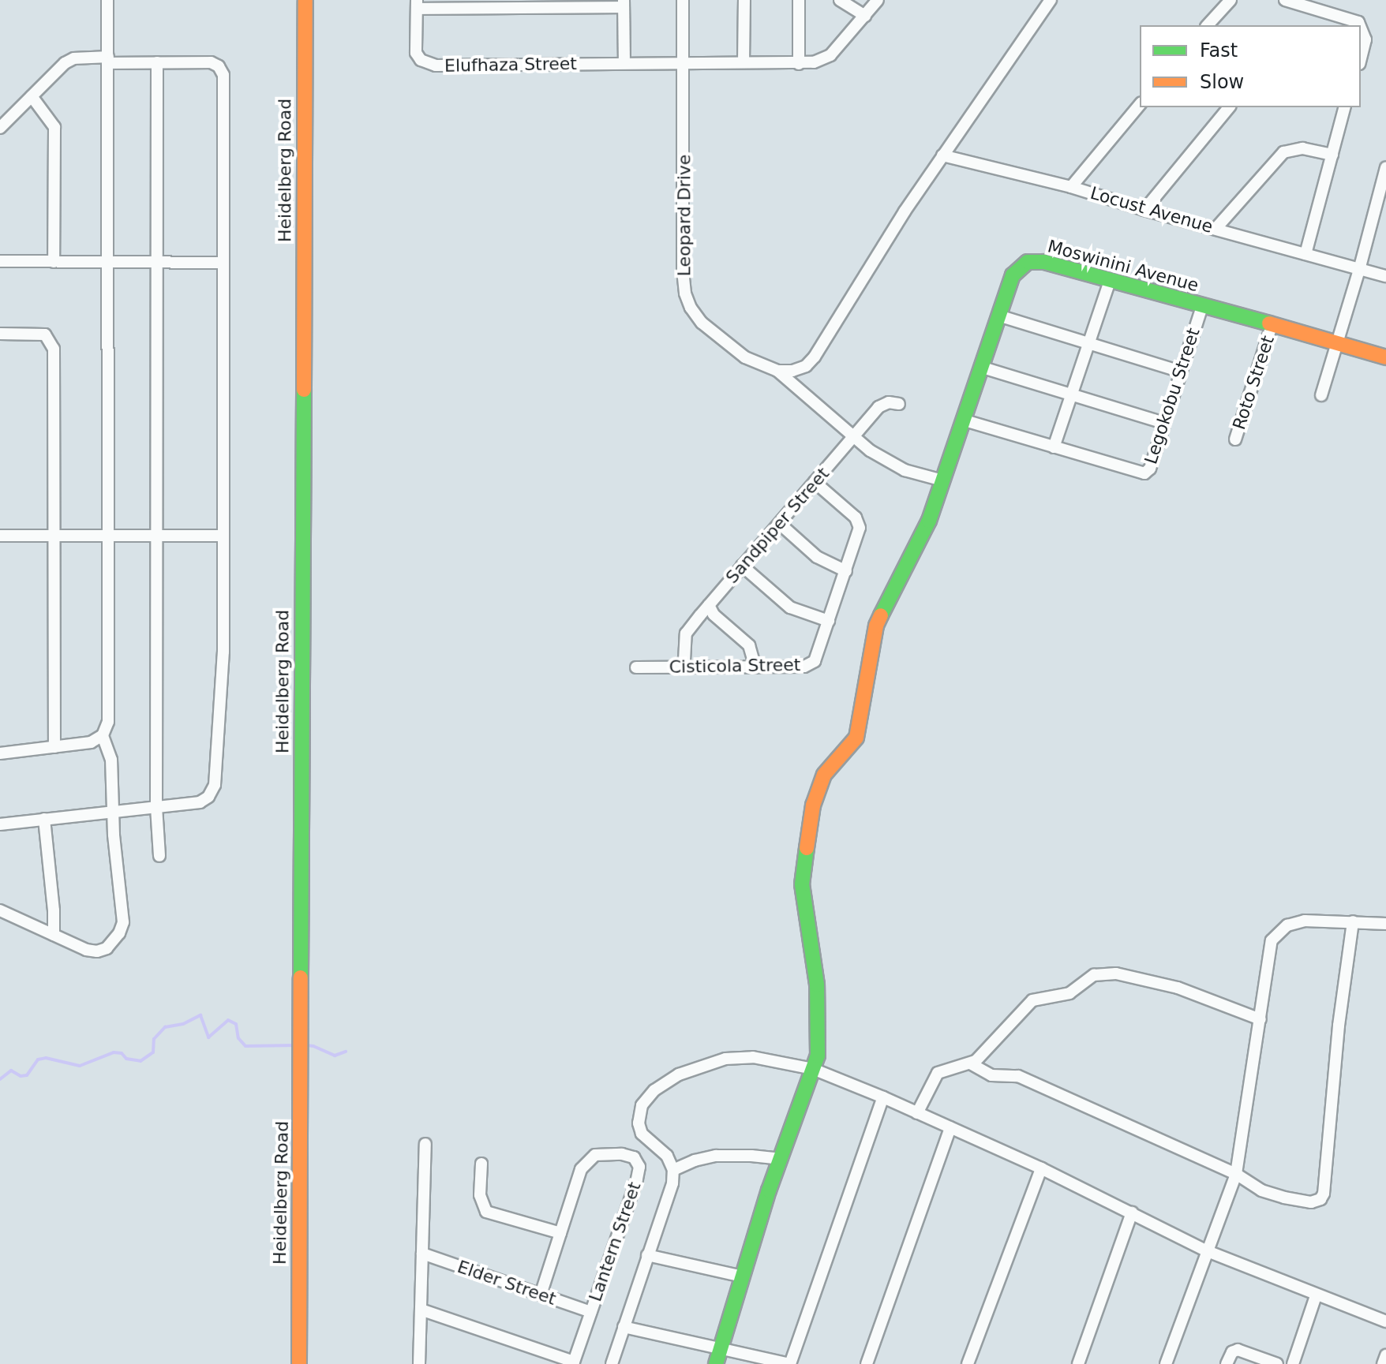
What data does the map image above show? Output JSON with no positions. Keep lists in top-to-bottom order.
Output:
{
  "streets": {
    "street": [
      "Elufhaza Street",
      "Heidelberg Road",
      "Locust Avenue",
      "Leopard Drive",
      "Moswinini Avenue",
      "Roto Street",
      "Legokobu Street",
      "Sandpiper Street",
      "Cisticola Street",
      "Lantern Street",
      "Elder Street"
    ]
  },
  "crossings": [
    ["Elufhaza Street", "Leopard Drive"],
    ["Leopard Drive", "Moswinini Avenue"],
    ["Leopard Drive", "Sandpiper Street"],
    ["Moswinini Avenue", "Roto Street"],
    ["Moswinini Avenue", "Legokobu Street"],
    ["Sandpiper Street", "Cisticola Street"],
    ["Lantern Street", "Elder Street"]
  ],
  "legend": ["Fast", "Slow"]
}
